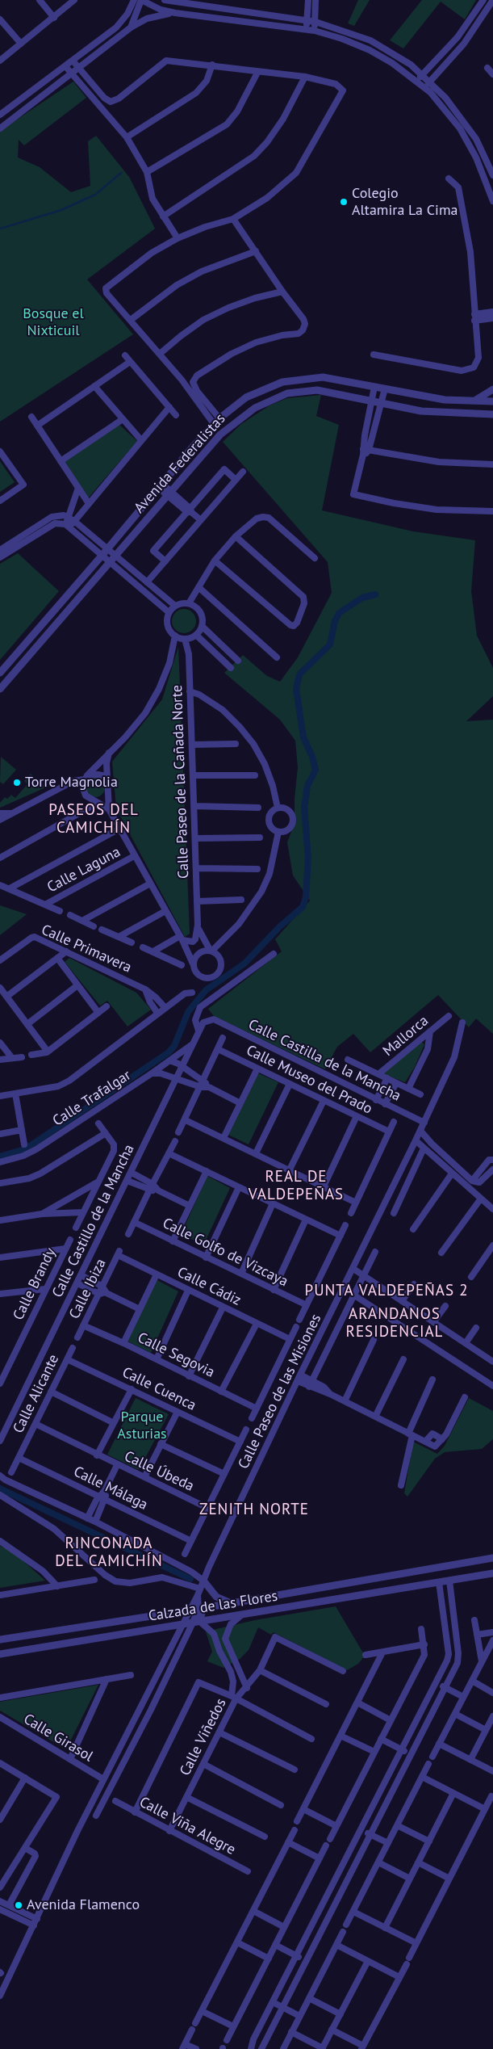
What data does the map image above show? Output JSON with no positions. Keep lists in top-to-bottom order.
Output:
{
  "streets": {
    "street": [
      "Avenida Federalistas",
      "Calle Paseo de la Cañada Norte",
      "Calle Laguna",
      "Calle Primavera",
      "Mallorca",
      "Calle Castilla de la Mancha",
      "Calle Museo del Prado",
      "Calle Trafalgar",
      "Calle Castillo de la Mancha",
      "Calle Golfo de Vizcaya",
      "Calle Brandy",
      "Calle Cádiz",
      "Calle Ibiza",
      "Calle Segovia",
      "Calle Cuenca",
      "Calle Paseo de las Misiones",
      "Calle Alicante",
      "Calle Úbeda",
      "Calle Málaga",
      "Calzada de las Flores",
      "Calle Viñedos",
      "Calle Girasol",
      "Calle Viña Alegre"
    ]
  },
  "crossings": [
    ["Calle Castilla de la Mancha", "Calle Castillo de la Mancha"],
    ["Calle Castilla de la Mancha", "Calle Paseo de las Misiones"],
    ["Calle Trafalgar", "Calle Castillo de la Mancha"],
    ["Calle Cádiz", "Calle Ibiza"],
    ["Calle Ibiza", "Calle Segovia"],
    ["Calle Cuenca", "Calle Alicante"],
    ["Calle Paseo de las Misiones", "Calzada de las Flores"],
    ["Calle Alicante", "Calle Úbeda"],
    ["Calle Alicante", "Calle Málaga"],
    ["Calle Viñedos", "Calle Viña Alegre"]
  ],
  "districts": [
    "PASEOS DEL CAMICHÍN",
    "REAL DE VALDEPEÑAS",
    "PUNTA VALDEPEÑAS 2",
    "ARANDANOS RESIDENCIAL",
    "ZENITH NORTE",
    "RINCONADA DEL CAMICHÍN"
  ],
  "parks": ["Bosque el Nixticuil", "Parque Asturias"],
  "places": ["Colegio Altamira La Cima", "Torre Magnolia", "Avenida Flamenco"]
}
